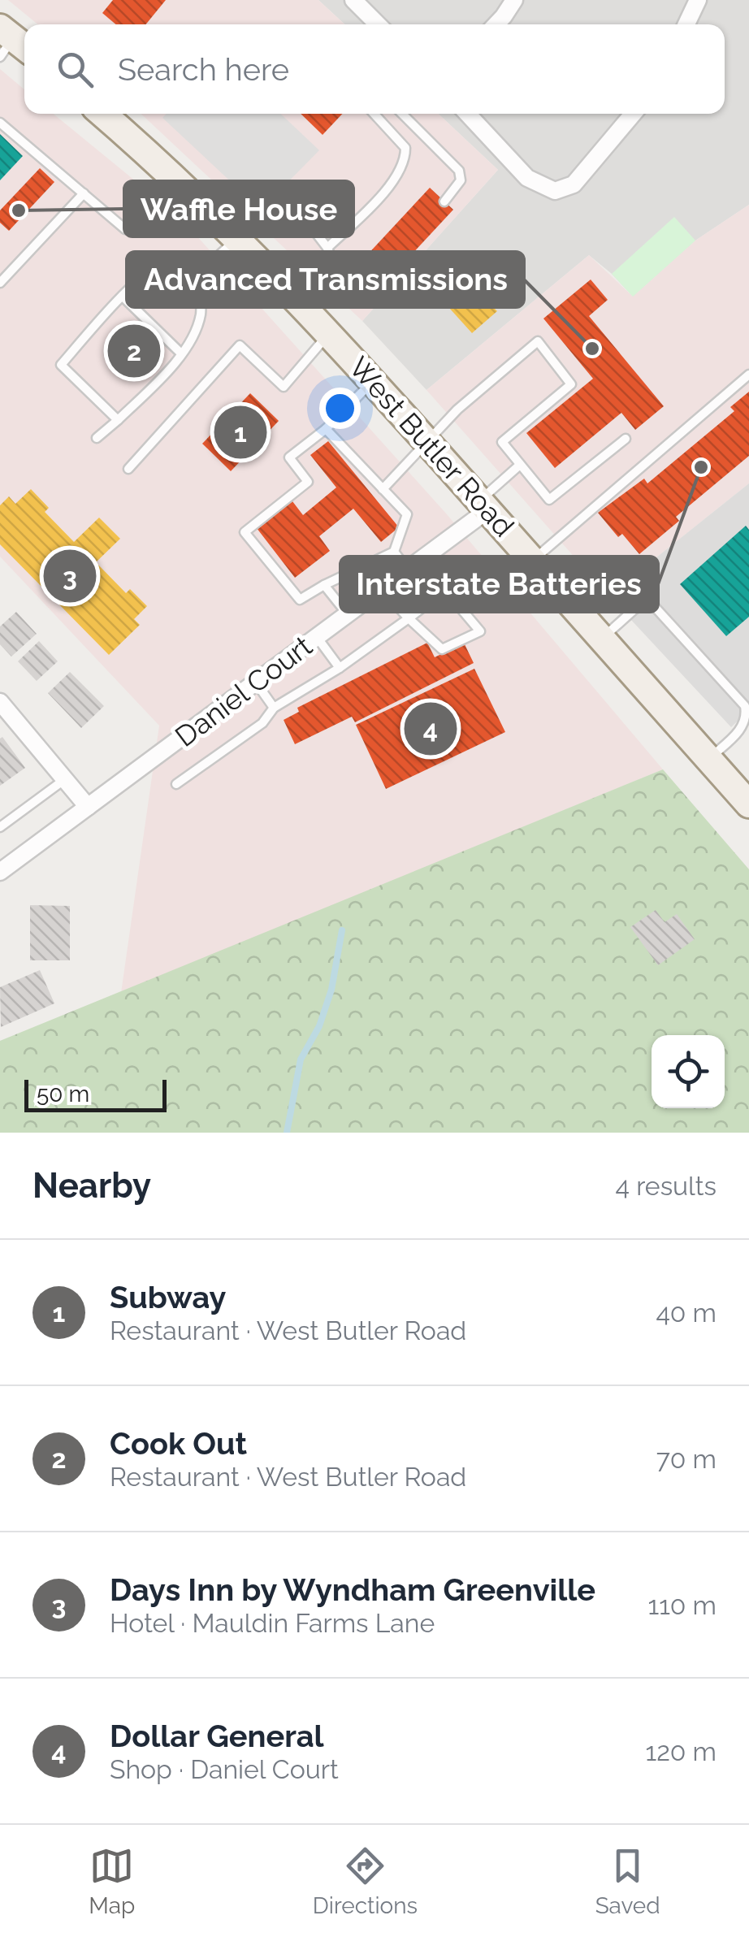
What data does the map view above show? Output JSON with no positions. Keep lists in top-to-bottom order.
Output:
{
  "streets": {
    "main road": ["West Butler Road"],
    "street": ["Daniel Court"]
  },
  "crossings": [
    ["West Butler Road", "Daniel Court"]
  ],
  "places": ["Waffle House", "Advanced Transmissions", "Interstate Batteries"],
  "scale_bar": "50 m",
  "page": {
    "search": "Search here",
    "pins": [
      "2",
      "1",
      "3",
      "4"
    ],
    "scale": "50 m",
    "heading": ["Nearby", "4 results"],
    "list": [
      {
        "mark": "1",
        "name": "Subway",
        "note": "Restaurant · West Butler Road",
        "value": "40 m"
      },
      {
        "mark": "2",
        "name": "Cook Out",
        "note": "Restaurant · West Butler Road",
        "value": "70 m"
      },
      {
        "mark": "3",
        "name": "Days Inn by Wyndham Greenville",
        "note": "Hotel · Mauldin Farms Lane",
        "value": "110 m"
      },
      {
        "mark": "4",
        "name": "Dollar General",
        "note": "Shop · Daniel Court",
        "value": "120 m"
      }
    ],
    "nav": ["Map", "Directions", "Saved"]
  }
}
